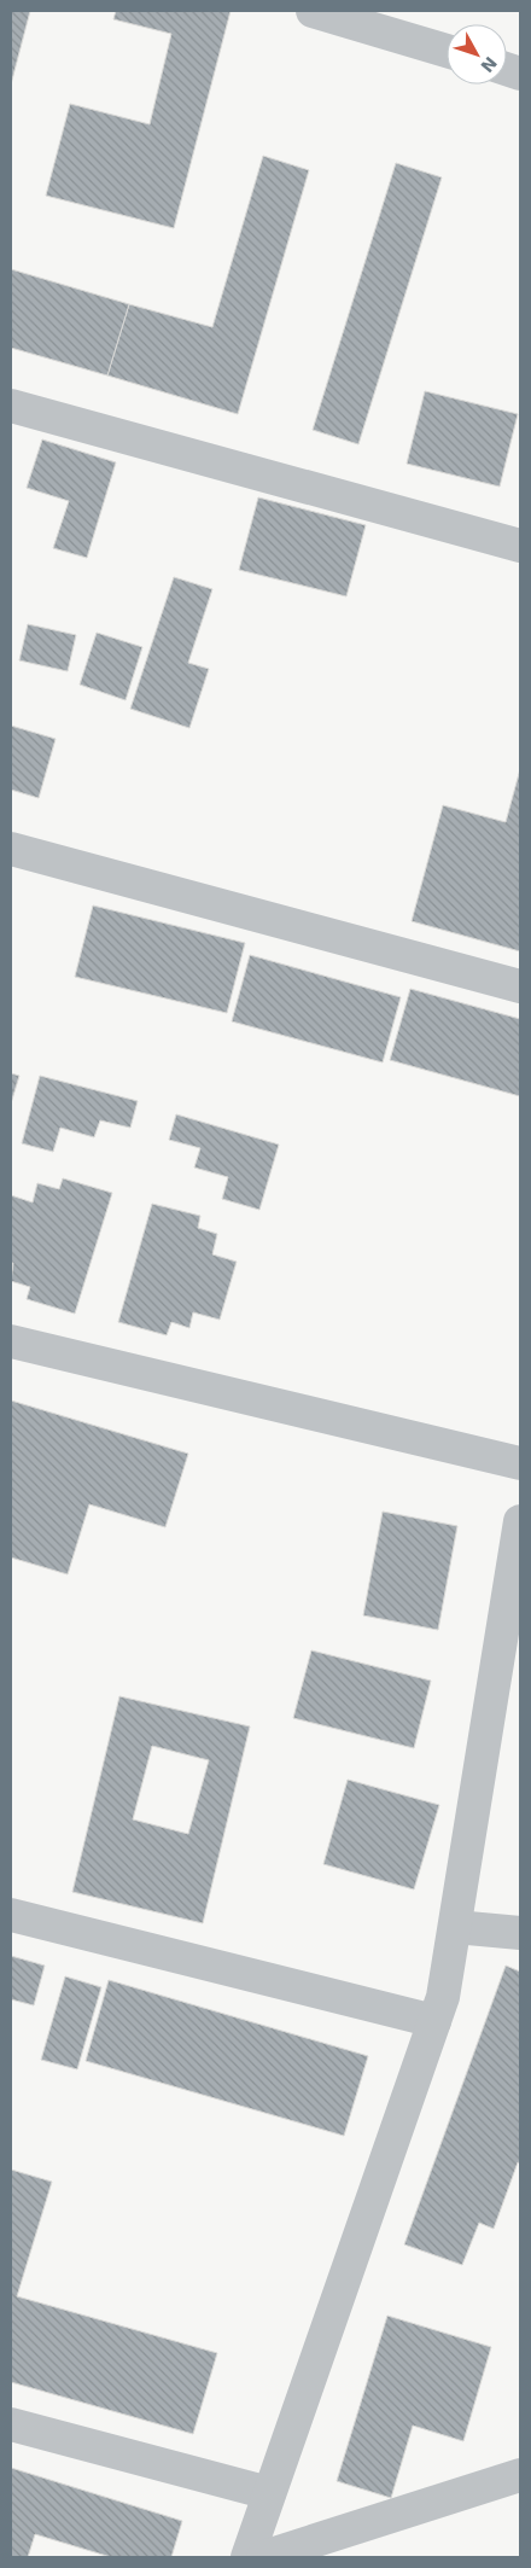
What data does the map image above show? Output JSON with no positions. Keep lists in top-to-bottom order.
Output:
{
  "north": "bottom right"
}
